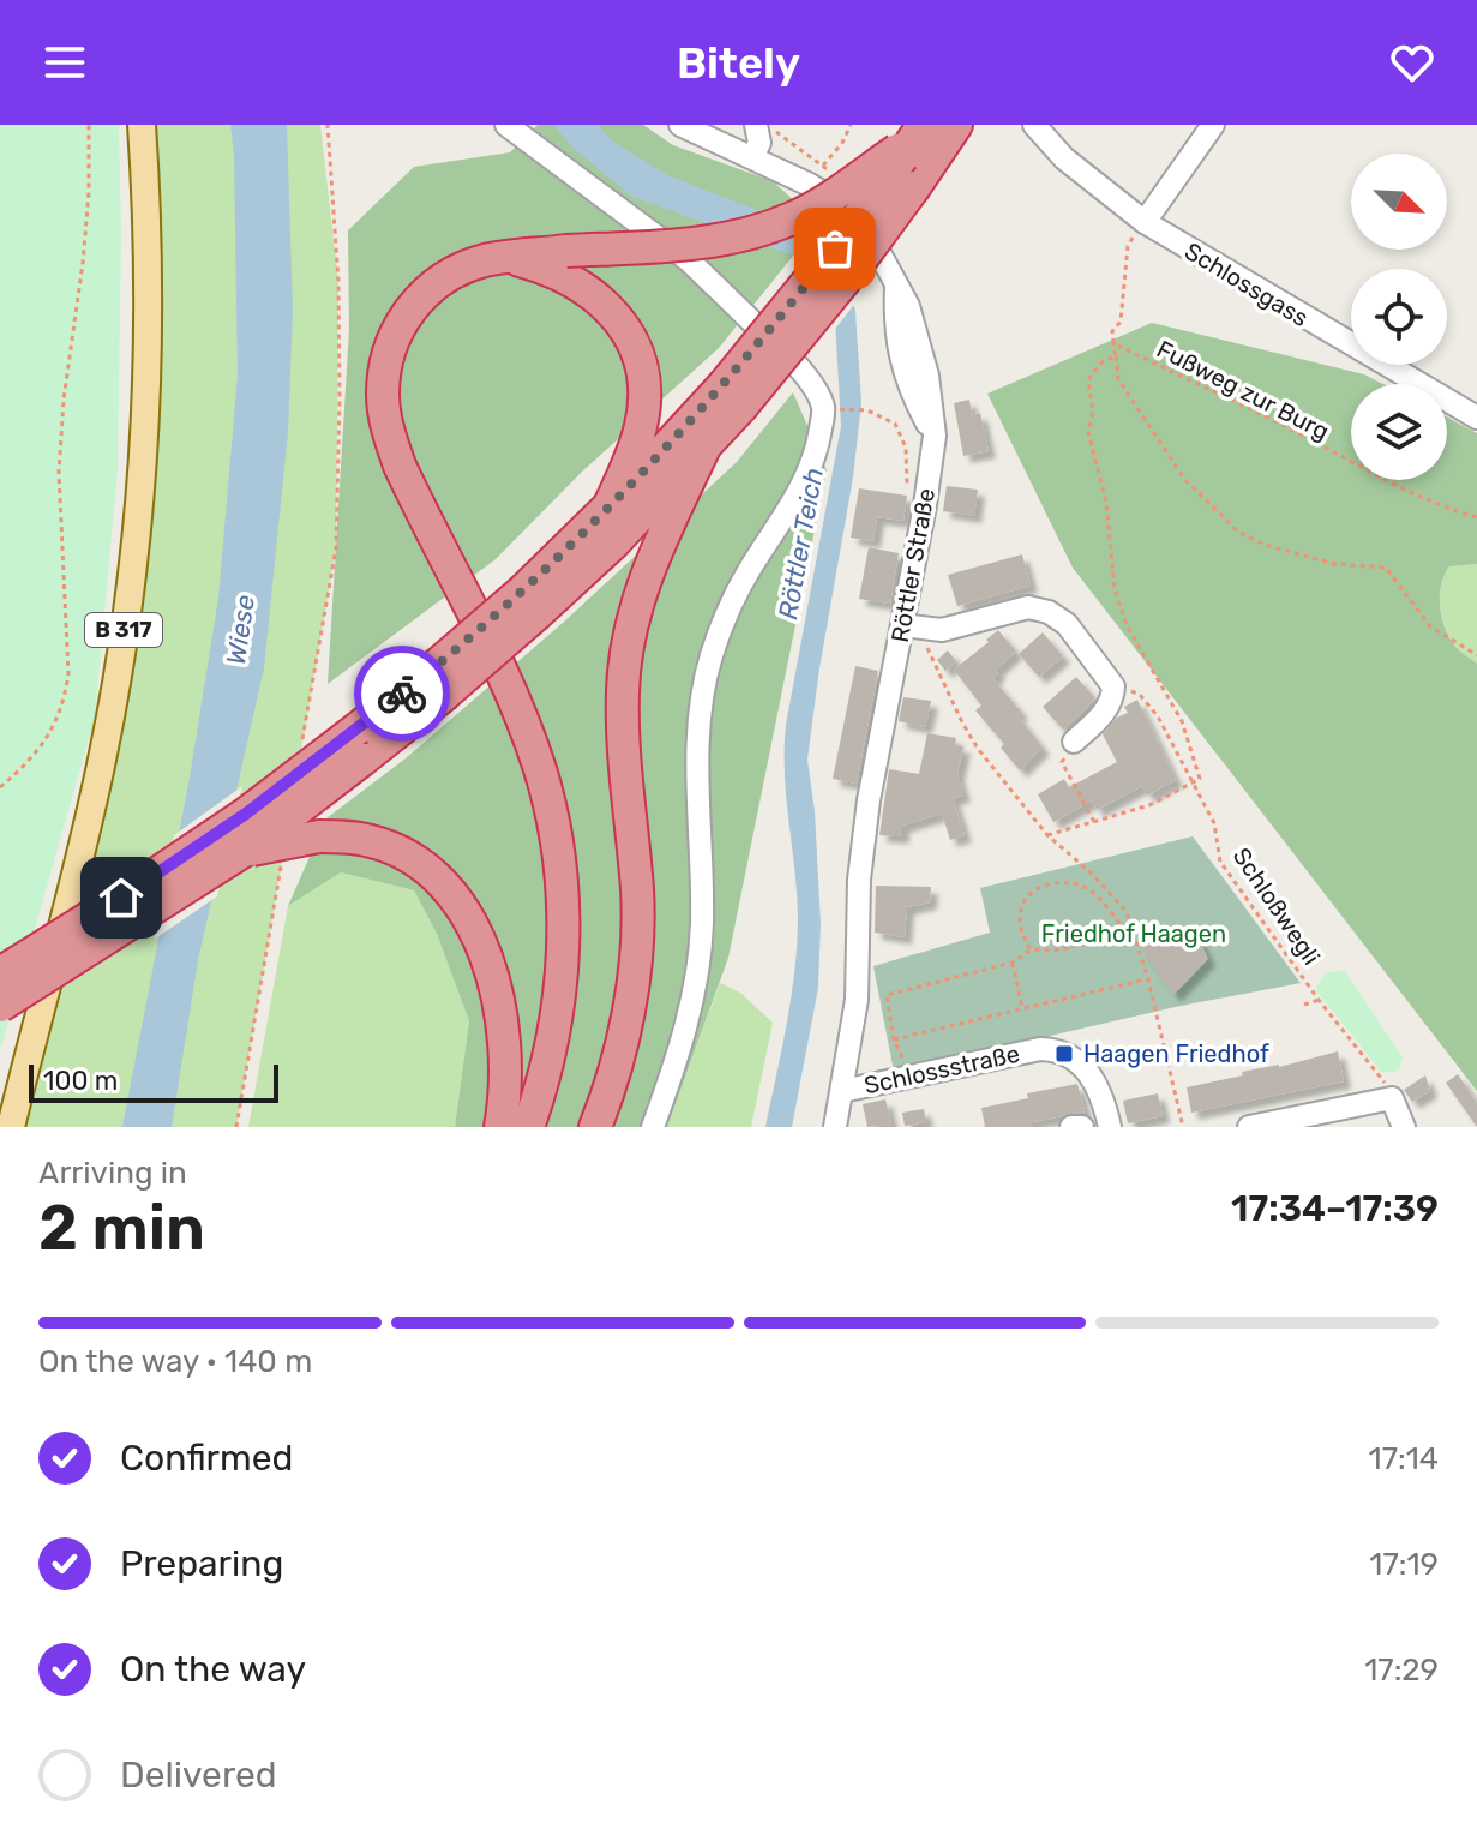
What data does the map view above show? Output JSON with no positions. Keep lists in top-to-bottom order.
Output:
{
  "streets": {
    "main road": ["B 317"],
    "street": ["Schlossgass", "Röttler Straße", "Schlossstraße"],
    "path": ["Fußweg zur Burg", "Schloßwegli"]
  },
  "crossings": [
    ["Röttler Straße", "Schlossstraße"]
  ],
  "water": ["Röttler Teich", "Wiese"],
  "parks": ["Friedhof Haagen"],
  "places": {
    "transit": ["Haagen Friedhof"]
  },
  "scale_bar": "100 m",
  "north": "bottom right",
  "page": {
    "header": "Bitely",
    "scale": "100 m",
    "heading": ["2 min", "Arriving in", "17:34–17:39"],
    "bar": "On the way · 140 m",
    "list": [
      ["Confirmed", "17:14"],
      ["Preparing", "17:19"],
      ["On the way", "17:29"],
      "Delivered"
    ]
  }
}
